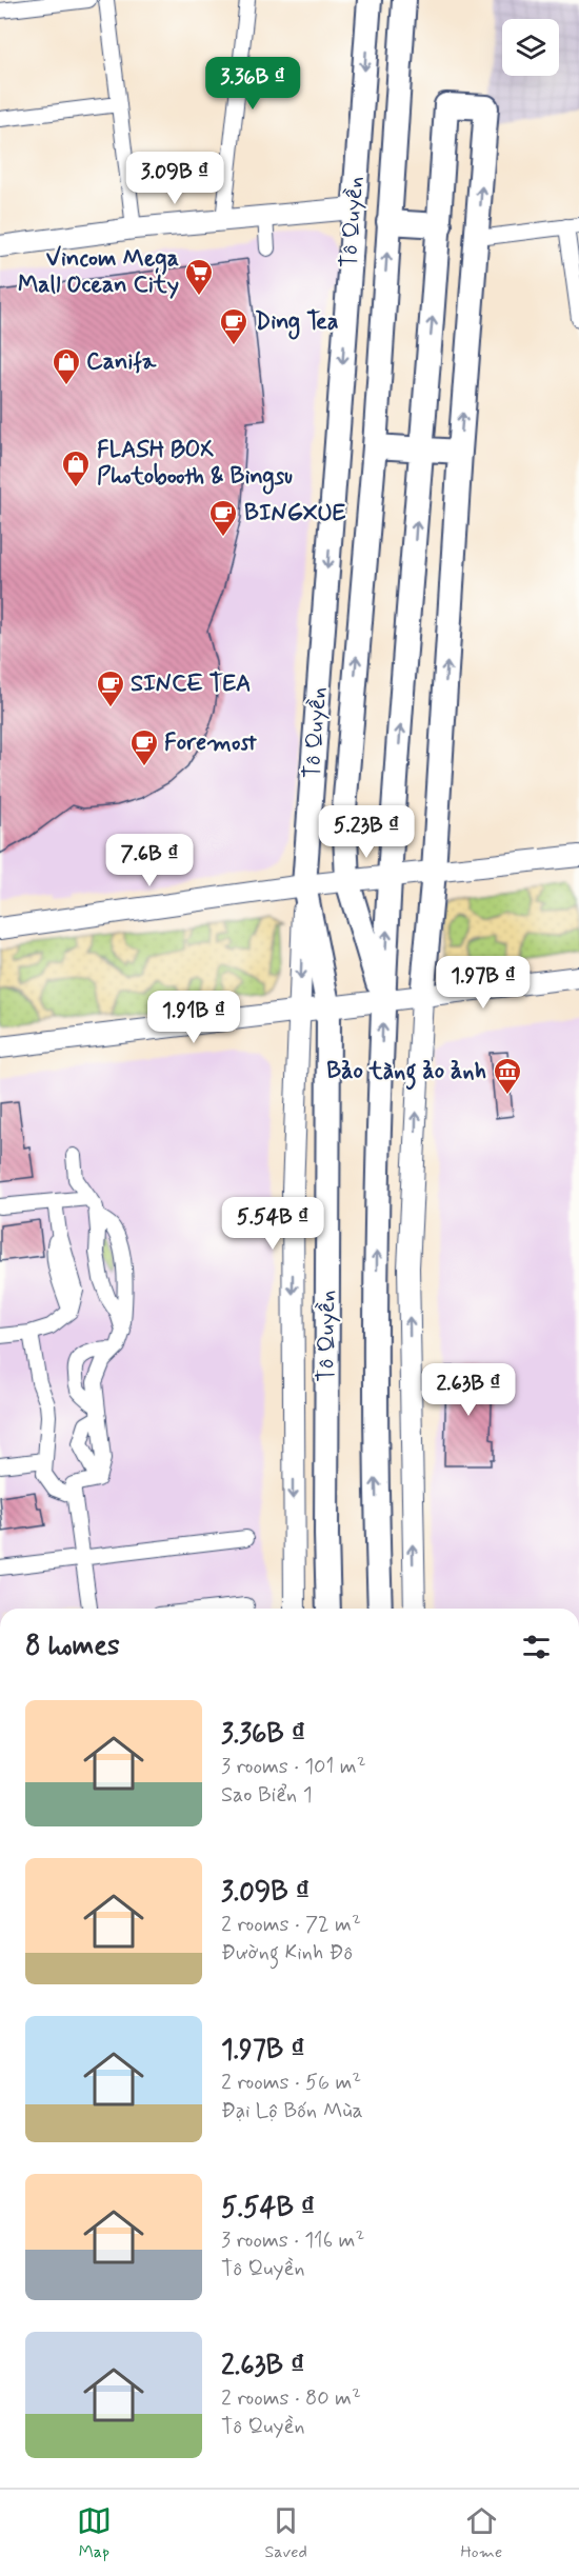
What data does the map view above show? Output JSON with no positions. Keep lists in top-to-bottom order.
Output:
{
  "streets": {
    "main road": ["Tô Quyền"]
  },
  "places": {
    "supermarket": ["Vincom Mega Mall Ocean City"],
    "cafe": [
      "Ding Tea",
      "BINGXUE",
      "SINCE TEA",
      "Foremost"
    ],
    "shop": ["Canifa", "FLASH BOX Photobooth & Bingsu"],
    "museum": ["Bảo tàng ảo ảnh"]
  },
  "page": {
    "price": [
      "3.36B ₫",
      "3.09B ₫",
      "5.23B ₫",
      "7.6B ₫",
      "1.97B ₫",
      "1.91B ₫",
      "5.54B ₫",
      "2.63B ₫"
    ],
    "heading": "8 homes",
    "list": [
      {
        "name": "3.36B ₫",
        "note": "3 rooms · 101 m² · Sao Biển 1"
      },
      {
        "name": "3.09B ₫",
        "note": "2 rooms · 72 m² · Đường Kinh Đô"
      },
      {
        "name": "1.97B ₫",
        "note": "2 rooms · 56 m² · Đại Lộ Bốn Mùa"
      },
      {
        "name": "5.54B ₫",
        "note": "3 rooms · 116 m² · Tô Quyền"
      },
      {
        "name": "2.63B ₫",
        "note": "2 rooms · 80 m² · Tô Quyền"
      }
    ],
    "tabs": ["Map", "Saved", "Home"]
  }
}
